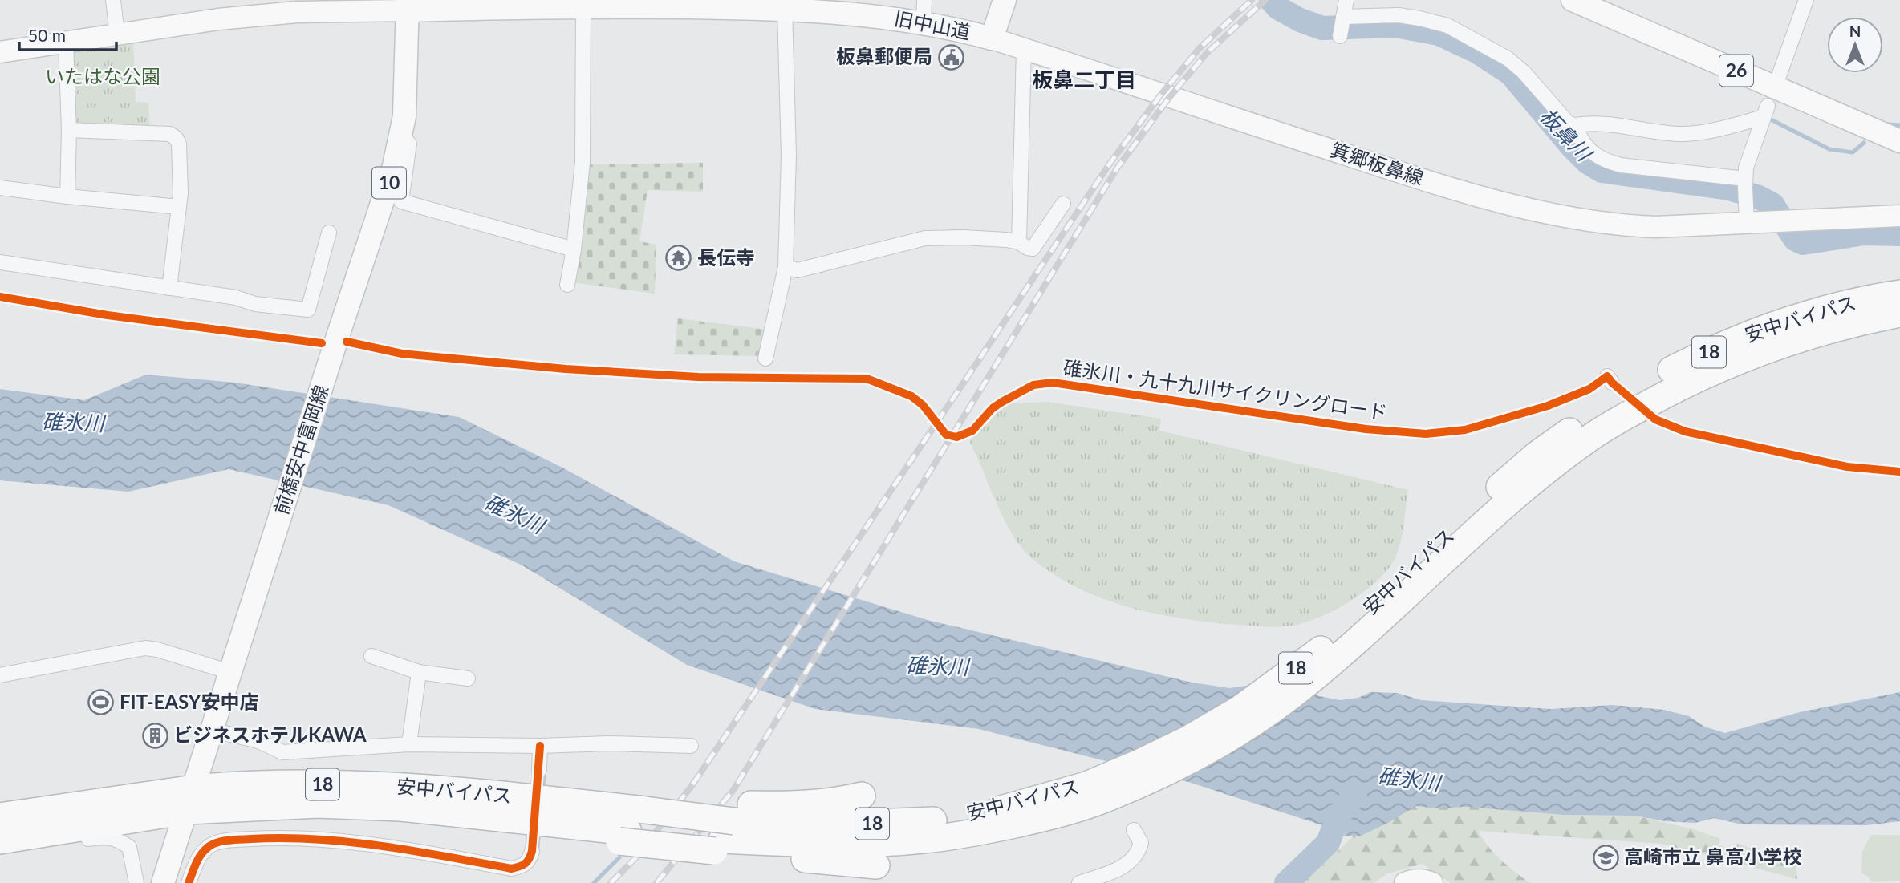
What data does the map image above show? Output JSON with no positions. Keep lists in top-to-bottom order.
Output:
{
  "streets": {
    "highway": ["安中バイパス", "18"],
    "main road": [
      "旧中山道",
      "26",
      "箕郷板鼻線",
      "10",
      "前橋安中富岡線"
    ],
    "cycle path": ["碓氷川・九十九川サイクリングロード"]
  },
  "crossings": [
    ["旧中山道", "箕郷板鼻線"],
    ["旧中山道", "前橋安中富岡線"],
    ["安中バイパス", "前橋安中富岡線"]
  ],
  "districts": ["板鼻二丁目"],
  "water": ["板鼻川", "碓氷川"],
  "parks": ["いたはな公園"],
  "places": {
    "public building": ["板鼻郵便局"],
    "temple": ["長伝寺"],
    "sports": ["FIT-EASY安中店"],
    "building": ["ビジネスホテルKAWA"],
    "school or university": ["高崎市立 鼻高小学校"]
  },
  "scale_bar": "50 m",
  "north": "top"
}
